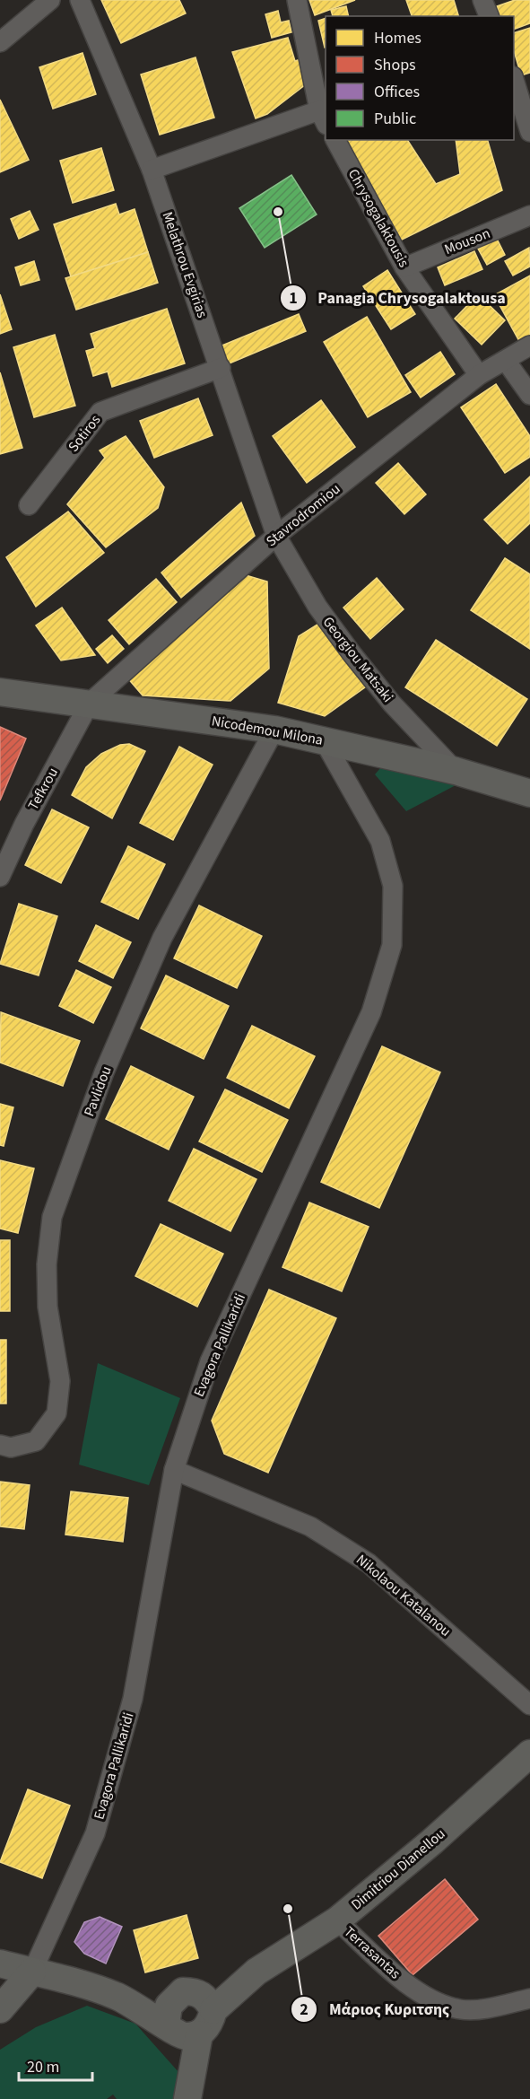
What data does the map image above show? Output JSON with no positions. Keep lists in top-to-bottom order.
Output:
{
  "streets": {
    "street": [
      "Chrysogalaktousis",
      "Mouson",
      "Melathrou Evgirias",
      "Sotiros",
      "Stavrodromiou",
      "Georgiou Matsaki",
      "Nicodemou Milona",
      "Tefkrou",
      "Pavlidou",
      "Evagora Pallikaridi",
      "Nikolaou Katalanou",
      "Dimitriou Dianellou",
      "Terrasantas"
    ]
  },
  "crossings": [
    ["Chrysogalaktousis", "Mouson"],
    ["Chrysogalaktousis", "Stavrodromiou"],
    ["Melathrou Evgirias", "Sotiros"],
    ["Melathrou Evgirias", "Stavrodromiou"],
    ["Melathrou Evgirias", "Georgiou Matsaki"],
    ["Stavrodromiou", "Georgiou Matsaki"],
    ["Stavrodromiou", "Nicodemou Milona"],
    ["Stavrodromiou", "Tefkrou"],
    ["Georgiou Matsaki", "Nicodemou Milona"],
    ["Nicodemou Milona", "Tefkrou"],
    ["Nicodemou Milona", "Pavlidou"],
    ["Nicodemou Milona", "Evagora Pallikaridi"],
    ["Evagora Pallikaridi", "Nikolaou Katalanou"],
    ["Dimitriou Dianellou", "Terrasantas"]
  ],
  "places": ["Panagia Chrysogalaktousa", "Μάριος Κυριτσης"],
  "legend": [
    "Homes",
    "Shops",
    "Offices",
    "Public"
  ],
  "scale_bar": "20 m"
}
